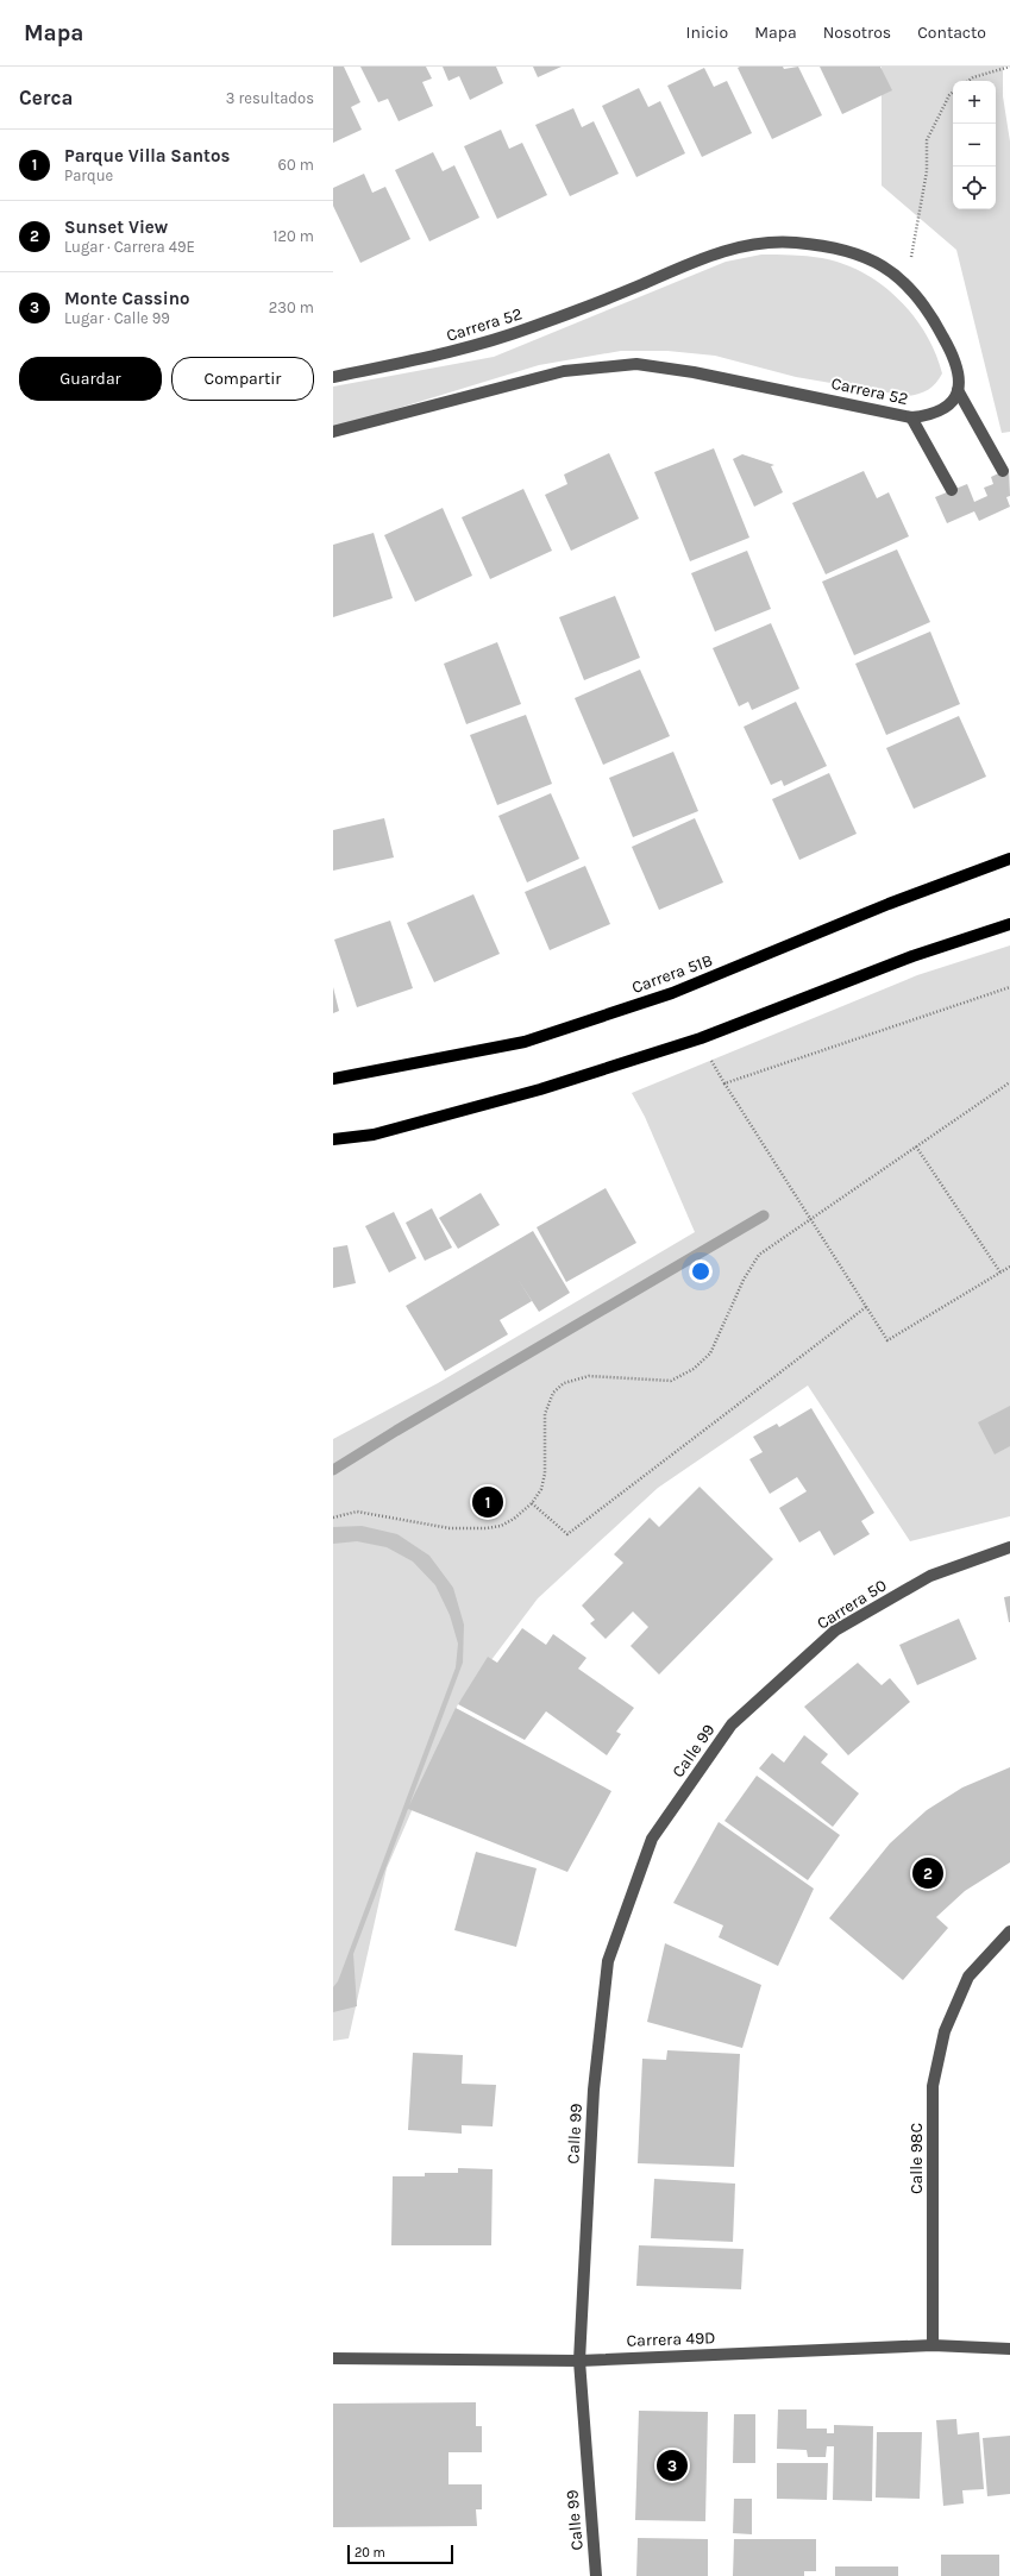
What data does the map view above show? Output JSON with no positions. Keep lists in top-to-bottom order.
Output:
{
  "streets": {
    "main road": ["Carrera 51B"],
    "street": [
      "Carrera 52",
      "Carrera 50",
      "Calle 99",
      "Calle 98C",
      "Carrera 49D"
    ]
  },
  "crossings": [
    ["Carrera 50", "Calle 99"],
    ["Calle 99", "Carrera 49D"],
    ["Calle 98C", "Carrera 49D"]
  ],
  "scale_bar": "20 m",
  "page": {
    "header": "Mapa",
    "nav": [
      "Inicio",
      "Mapa",
      "Nosotros",
      "Contacto"
    ],
    "heading": ["Cerca", "3 resultados"],
    "map_buttons": ["+", "−"],
    "list": [
      {
        "mark": "1",
        "name": "Parque Villa Santos",
        "note": "Parque",
        "value": "60 m"
      },
      {
        "mark": "2",
        "name": "Sunset View",
        "note": "Lugar · Carrera 49E",
        "value": "120 m"
      },
      {
        "mark": "3",
        "name": "Monte Cassino",
        "note": "Lugar · Calle 99",
        "value": "230 m"
      }
    ],
    "buttons": ["Guardar", "Compartir"],
    "pins": ["1", "2", "3"],
    "scale": "20 m"
  }
}
